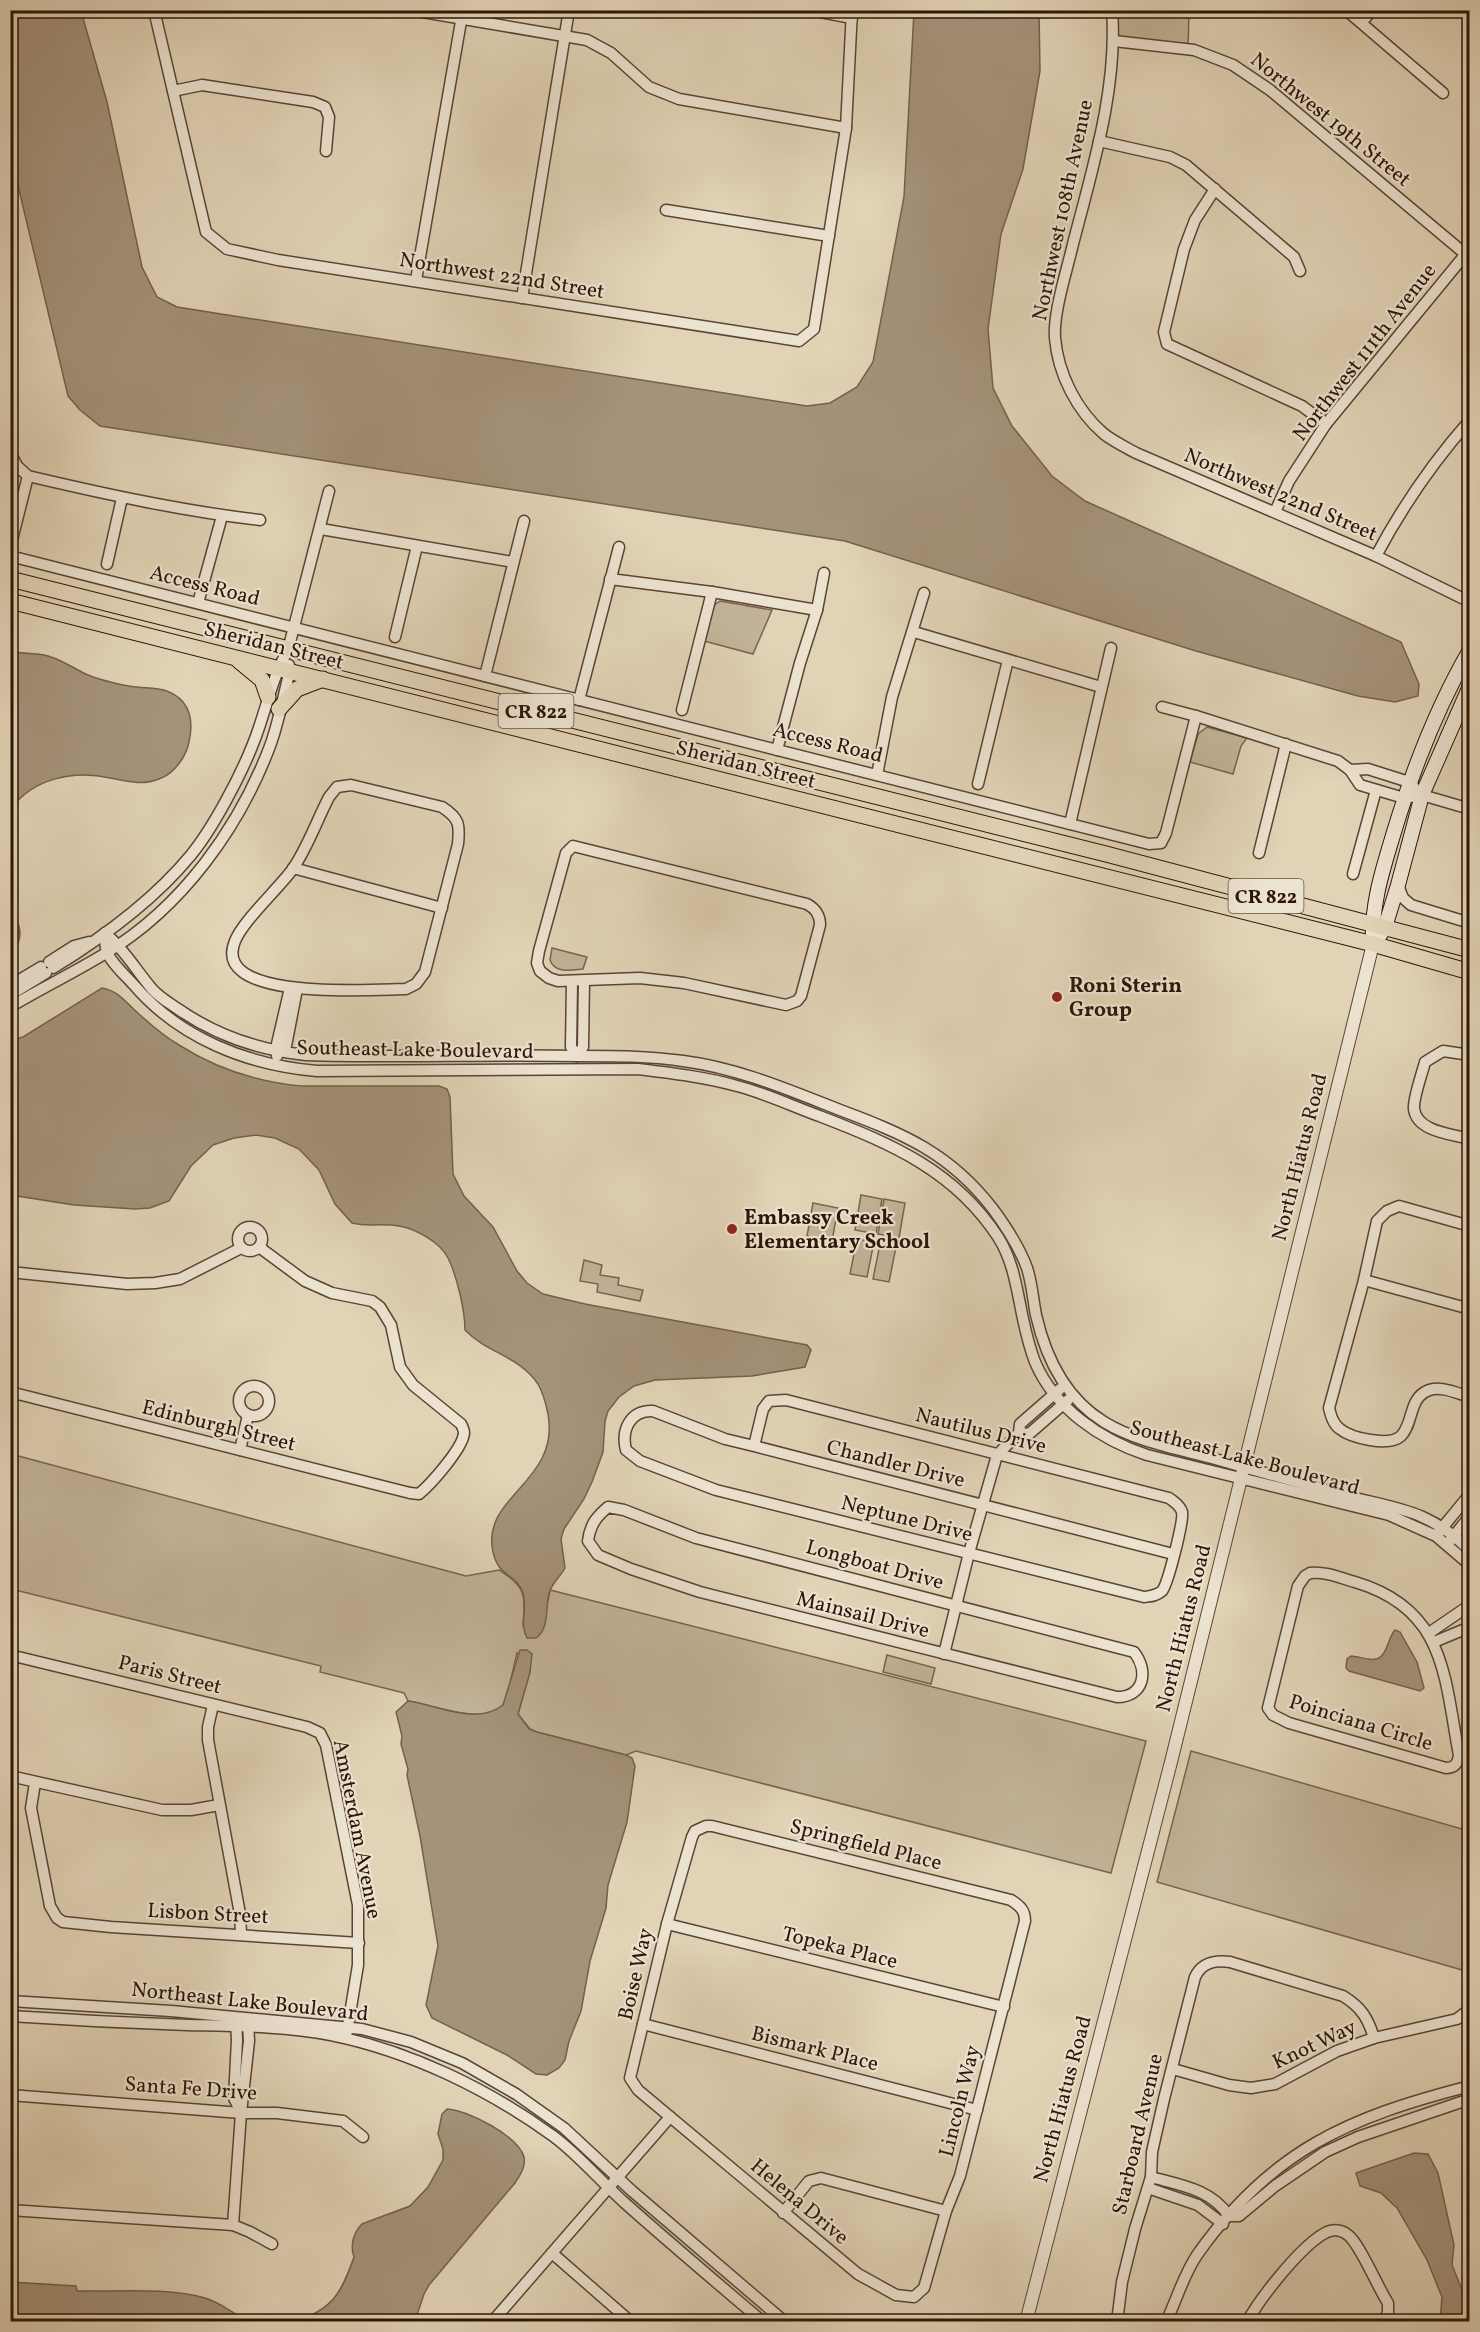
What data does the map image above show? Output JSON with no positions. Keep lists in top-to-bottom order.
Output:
{
  "streets": {
    "main road": ["Sheridan Street", "CR 822", "North Hiatus Road"],
    "street": [
      "Northwest 19th Street",
      "Northwest 108th Avenue",
      "Northwest 22nd Street",
      "Northwest 111th Avenue",
      "Access Road",
      "Southeast Lake Boulevard",
      "Edinburgh Street",
      "Nautilus Drive",
      "Chandler Drive",
      "Neptune Drive",
      "Longboat Drive",
      "Mainsail Drive",
      "Paris Street",
      "Poinciana Circle",
      "Amsterdam Avenue",
      "Springfield Place",
      "Lisbon Street",
      "Topeka Place",
      "Boise Way",
      "Northeast Lake Boulevard",
      "Knot Way",
      "Bismark Place",
      "Santa Fe Drive",
      "Lincoln Way",
      "Starboard Avenue",
      "Helena Drive"
    ]
  },
  "crossings": [
    ["Northwest 19th Street", "Northwest 108th Avenue"],
    ["Northwest 19th Street", "Northwest 111th Avenue"],
    ["Northwest 108th Avenue", "Northwest 22nd Street"],
    ["Northwest 22nd Street", "Northwest 111th Avenue"],
    ["Sheridan Street", "North Hiatus Road"],
    ["Southeast Lake Boulevard", "North Hiatus Road"],
    ["Nautilus Drive", "Chandler Drive"],
    ["Nautilus Drive", "Neptune Drive"],
    ["Chandler Drive", "Neptune Drive"],
    ["Longboat Drive", "Mainsail Drive"],
    ["Paris Street", "Amsterdam Avenue"],
    ["Amsterdam Avenue", "Lisbon Street"],
    ["Amsterdam Avenue", "Northeast Lake Boulevard"],
    ["Springfield Place", "Boise Way"],
    ["Springfield Place", "Lincoln Way"],
    ["Topeka Place", "Boise Way"],
    ["Topeka Place", "Lincoln Way"],
    ["Boise Way", "Bismark Place"],
    ["Boise Way", "Helena Drive"],
    ["Knot Way", "Starboard Avenue"],
    ["Bismark Place", "Lincoln Way"],
    ["Lincoln Way", "Helena Drive"]
  ],
  "places": ["Roni Sterin Group", "Embassy Creek Elementary School"]
}
